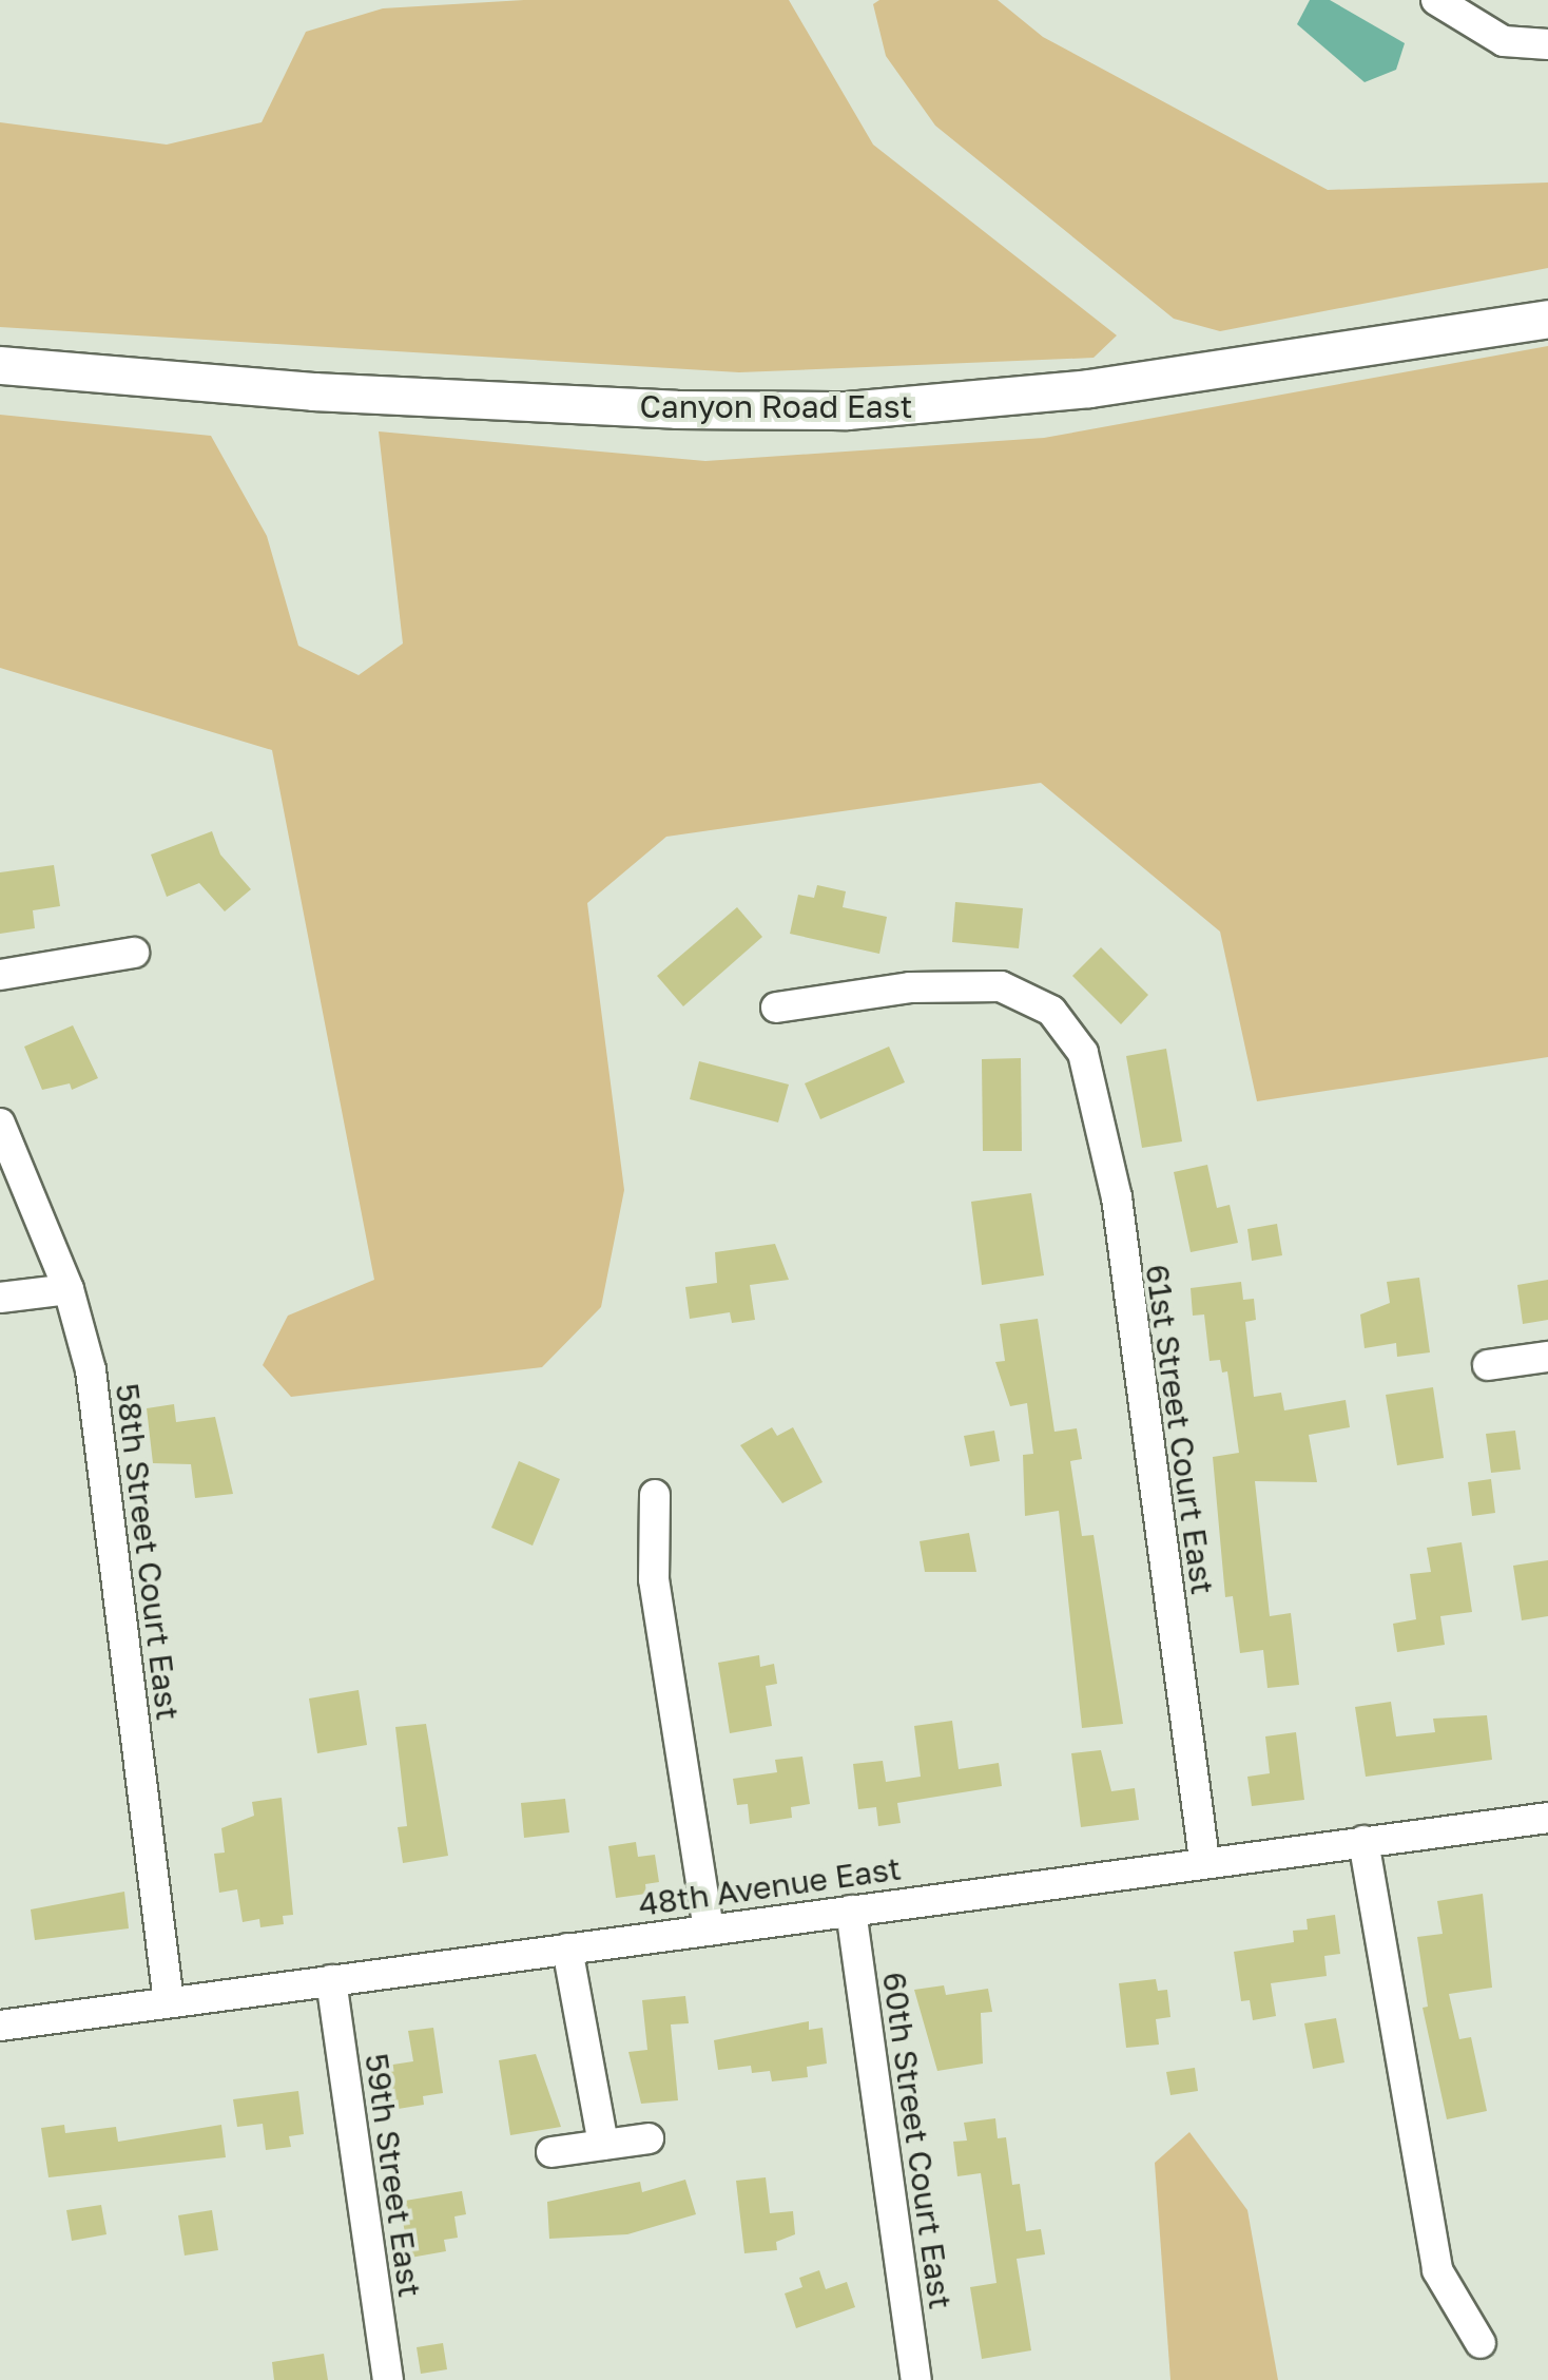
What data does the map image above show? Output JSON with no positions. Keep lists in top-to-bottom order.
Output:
{
  "streets": {
    "main road": ["Canyon Road East"],
    "street": [
      "61st Street Court East",
      "58th Street Court East",
      "48th Avenue East",
      "60th Street Court East",
      "59th Street East"
    ]
  },
  "crossings": [
    ["61st Street Court East", "48th Avenue East"],
    ["58th Street Court East", "48th Avenue East"],
    ["48th Avenue East", "60th Street Court East"],
    ["48th Avenue East", "59th Street East"]
  ]
}
